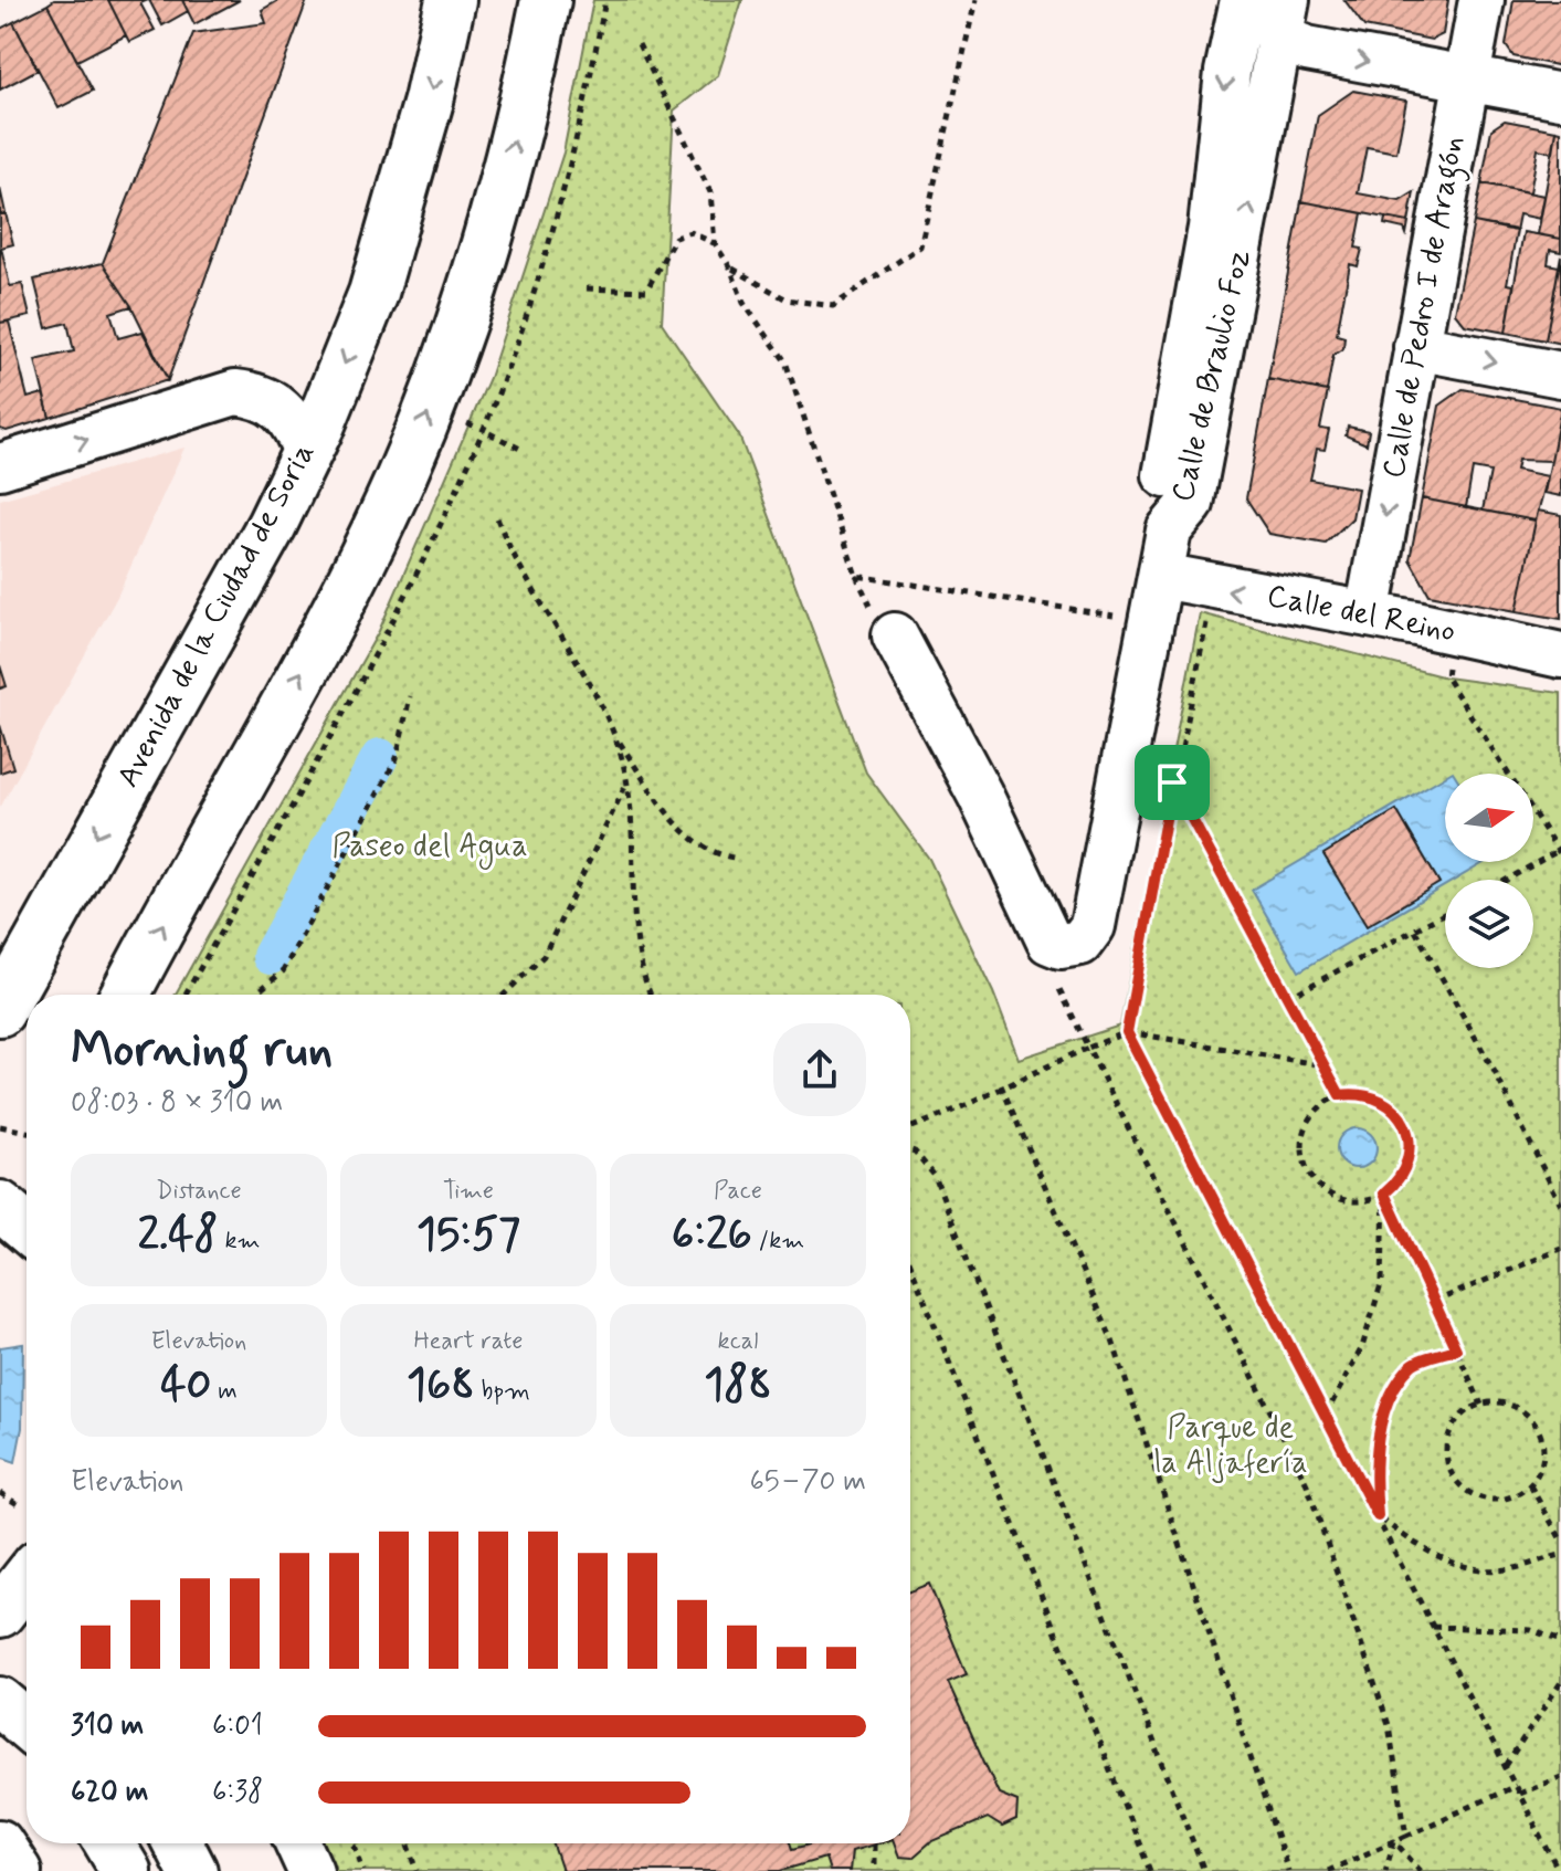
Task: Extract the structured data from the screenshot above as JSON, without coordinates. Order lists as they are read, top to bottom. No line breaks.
{"streets":{"main road":["Avenida de la Ciudad de Soria"],"street":["Calle de Pedro I de Aragón","Calle de Braulio Foz","Calle del Reino"]},"crossings":[["Calle de Pedro I de Aragón","Calle del Reino"]],"one_way":["Calle de Pedro I de Aragón","Calle del Reino"],"parks":["Paseo del Agua","Parque de la Aljafería"],"north":"right","page":{"heading":["Morning run","08:03 · 8 × 310 m"],"stats":[["Distance","2.48 km"],["Time","15:57"],["Pace","6:26 /km"],["Elevation","40 m"],["Heart rate","168 bpm"],["kcal","188"]],"chart":["Elevation","65–70 m"],"list":[{"name":"310 m","note":"6:01"},{"name":"620 m","note":"6:38"}]}}
